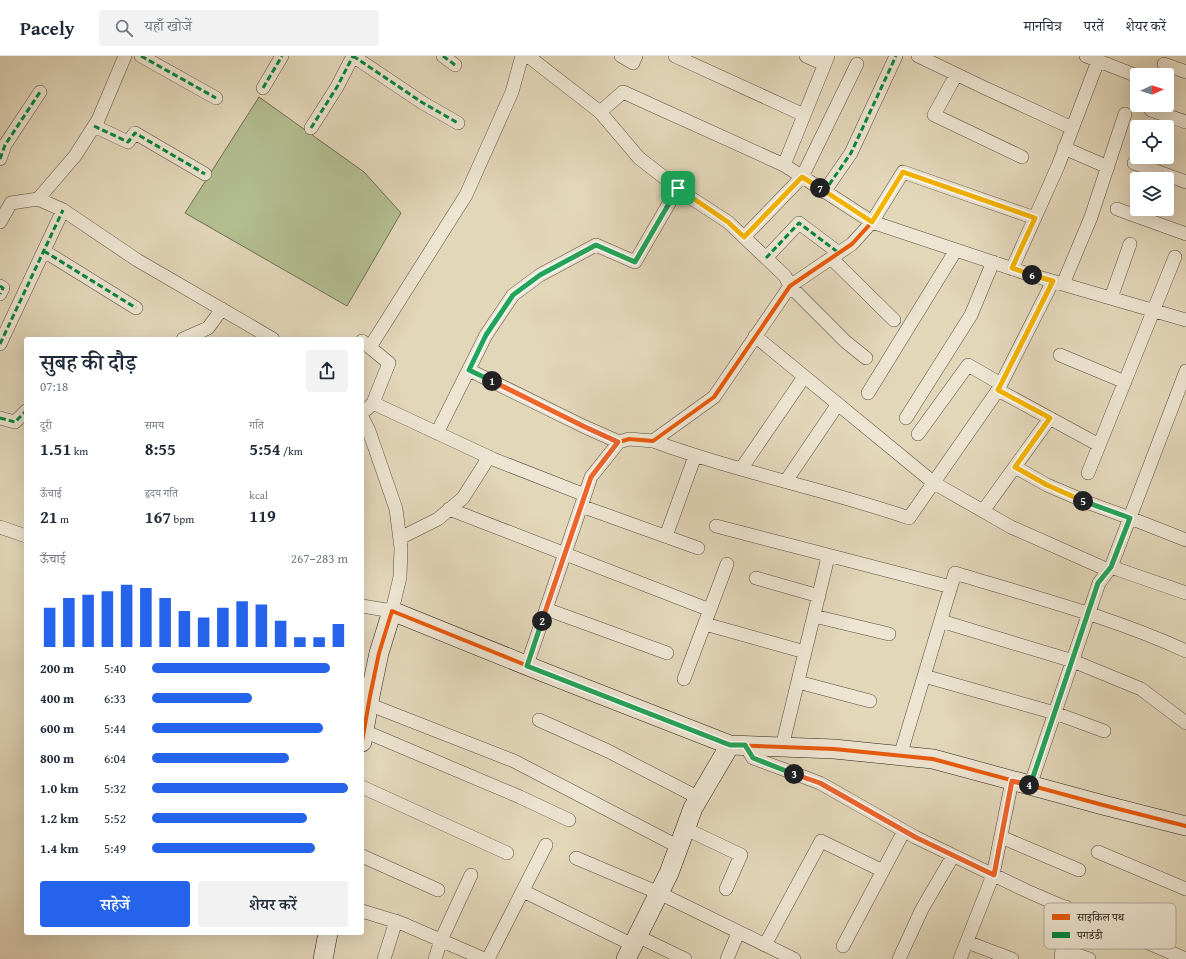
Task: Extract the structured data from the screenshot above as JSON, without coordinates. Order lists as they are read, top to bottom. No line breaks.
{"legend":["साइकिल पथ","पगडंडी"],"north":"right","page":{"header":"Pacely","search":"यहाँ खोजें","nav":["मानचित्र","परतें","शेयर करें"],"pins":["7","6","1","5","2","3","4"],"heading":["सुबह की दौड़","07:18"],"stats":[["दूरी","1.51 km"],["समय","8:55"],["गति","5:54 /km"],["ऊँचाई","21 m"],["हृदय गति","167 bpm"],["kcal","119"]],"chart":["ऊँचाई","267–283 m"],"list":[{"name":"200 m","note":"5:40"},{"name":"400 m","note":"6:33"},{"name":"600 m","note":"5:44"},{"name":"800 m","note":"6:04"},{"name":"1.0 km","note":"5:32"},{"name":"1.2 km","note":"5:52"},{"name":"1.4 km","note":"5:49"}],"buttons":["सहेजें","शेयर करें"]}}
